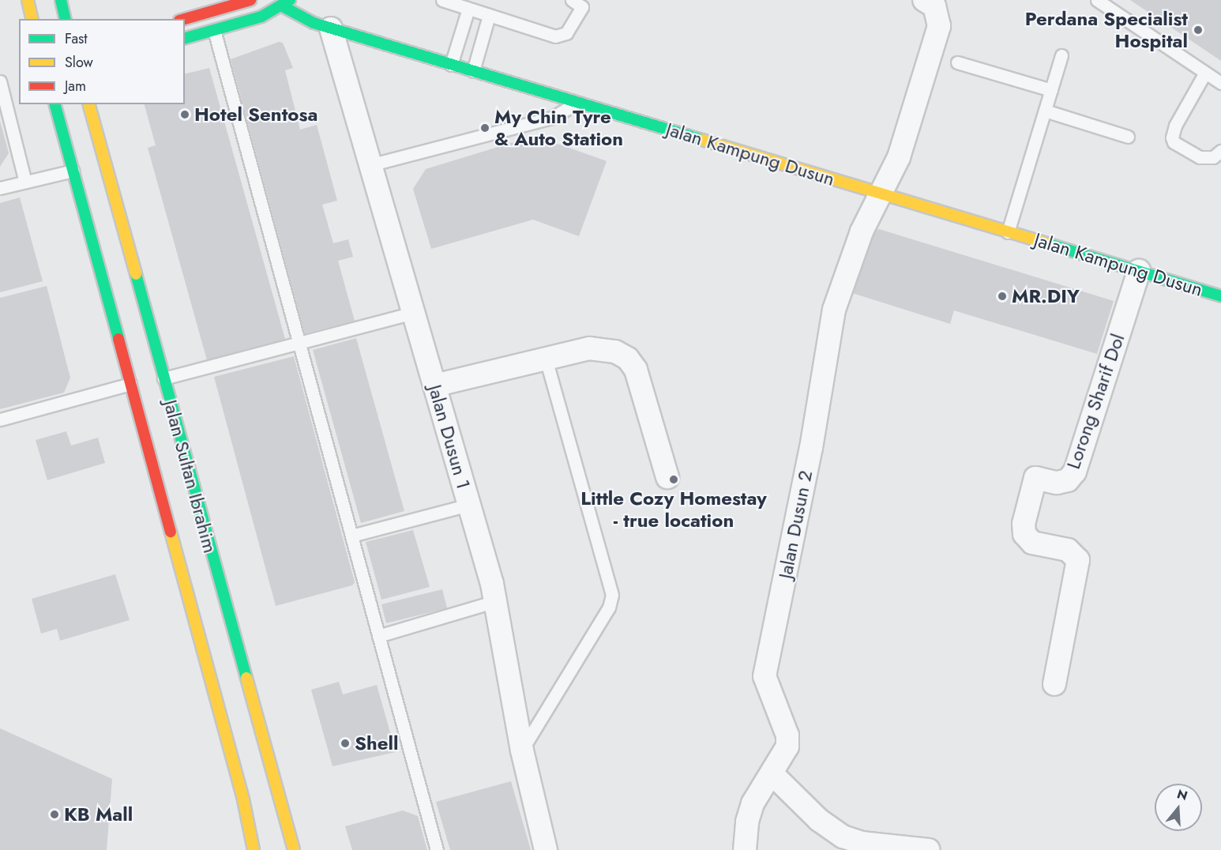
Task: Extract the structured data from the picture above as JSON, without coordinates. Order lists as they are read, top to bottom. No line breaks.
{"streets":{"main road":["Jalan Kampung Dusun","Jalan Sultan Ibrahim"],"street":["Lorong Sharif Dol","Jalan Dusun 1","Jalan Dusun 2"]},"crossings":[["Jalan Kampung Dusun","Lorong Sharif Dol"],["Jalan Kampung Dusun","Jalan Dusun 1"],["Jalan Kampung Dusun","Jalan Dusun 2"]],"places":["Perdana Specialist Hospital","Hotel Sentosa","My Chin Tyre & Auto Station","MR.DIY","Little Cozy Homestay - true location","Shell","KB Mall"],"legend":["Fast","Slow","Jam"],"north":"top"}
